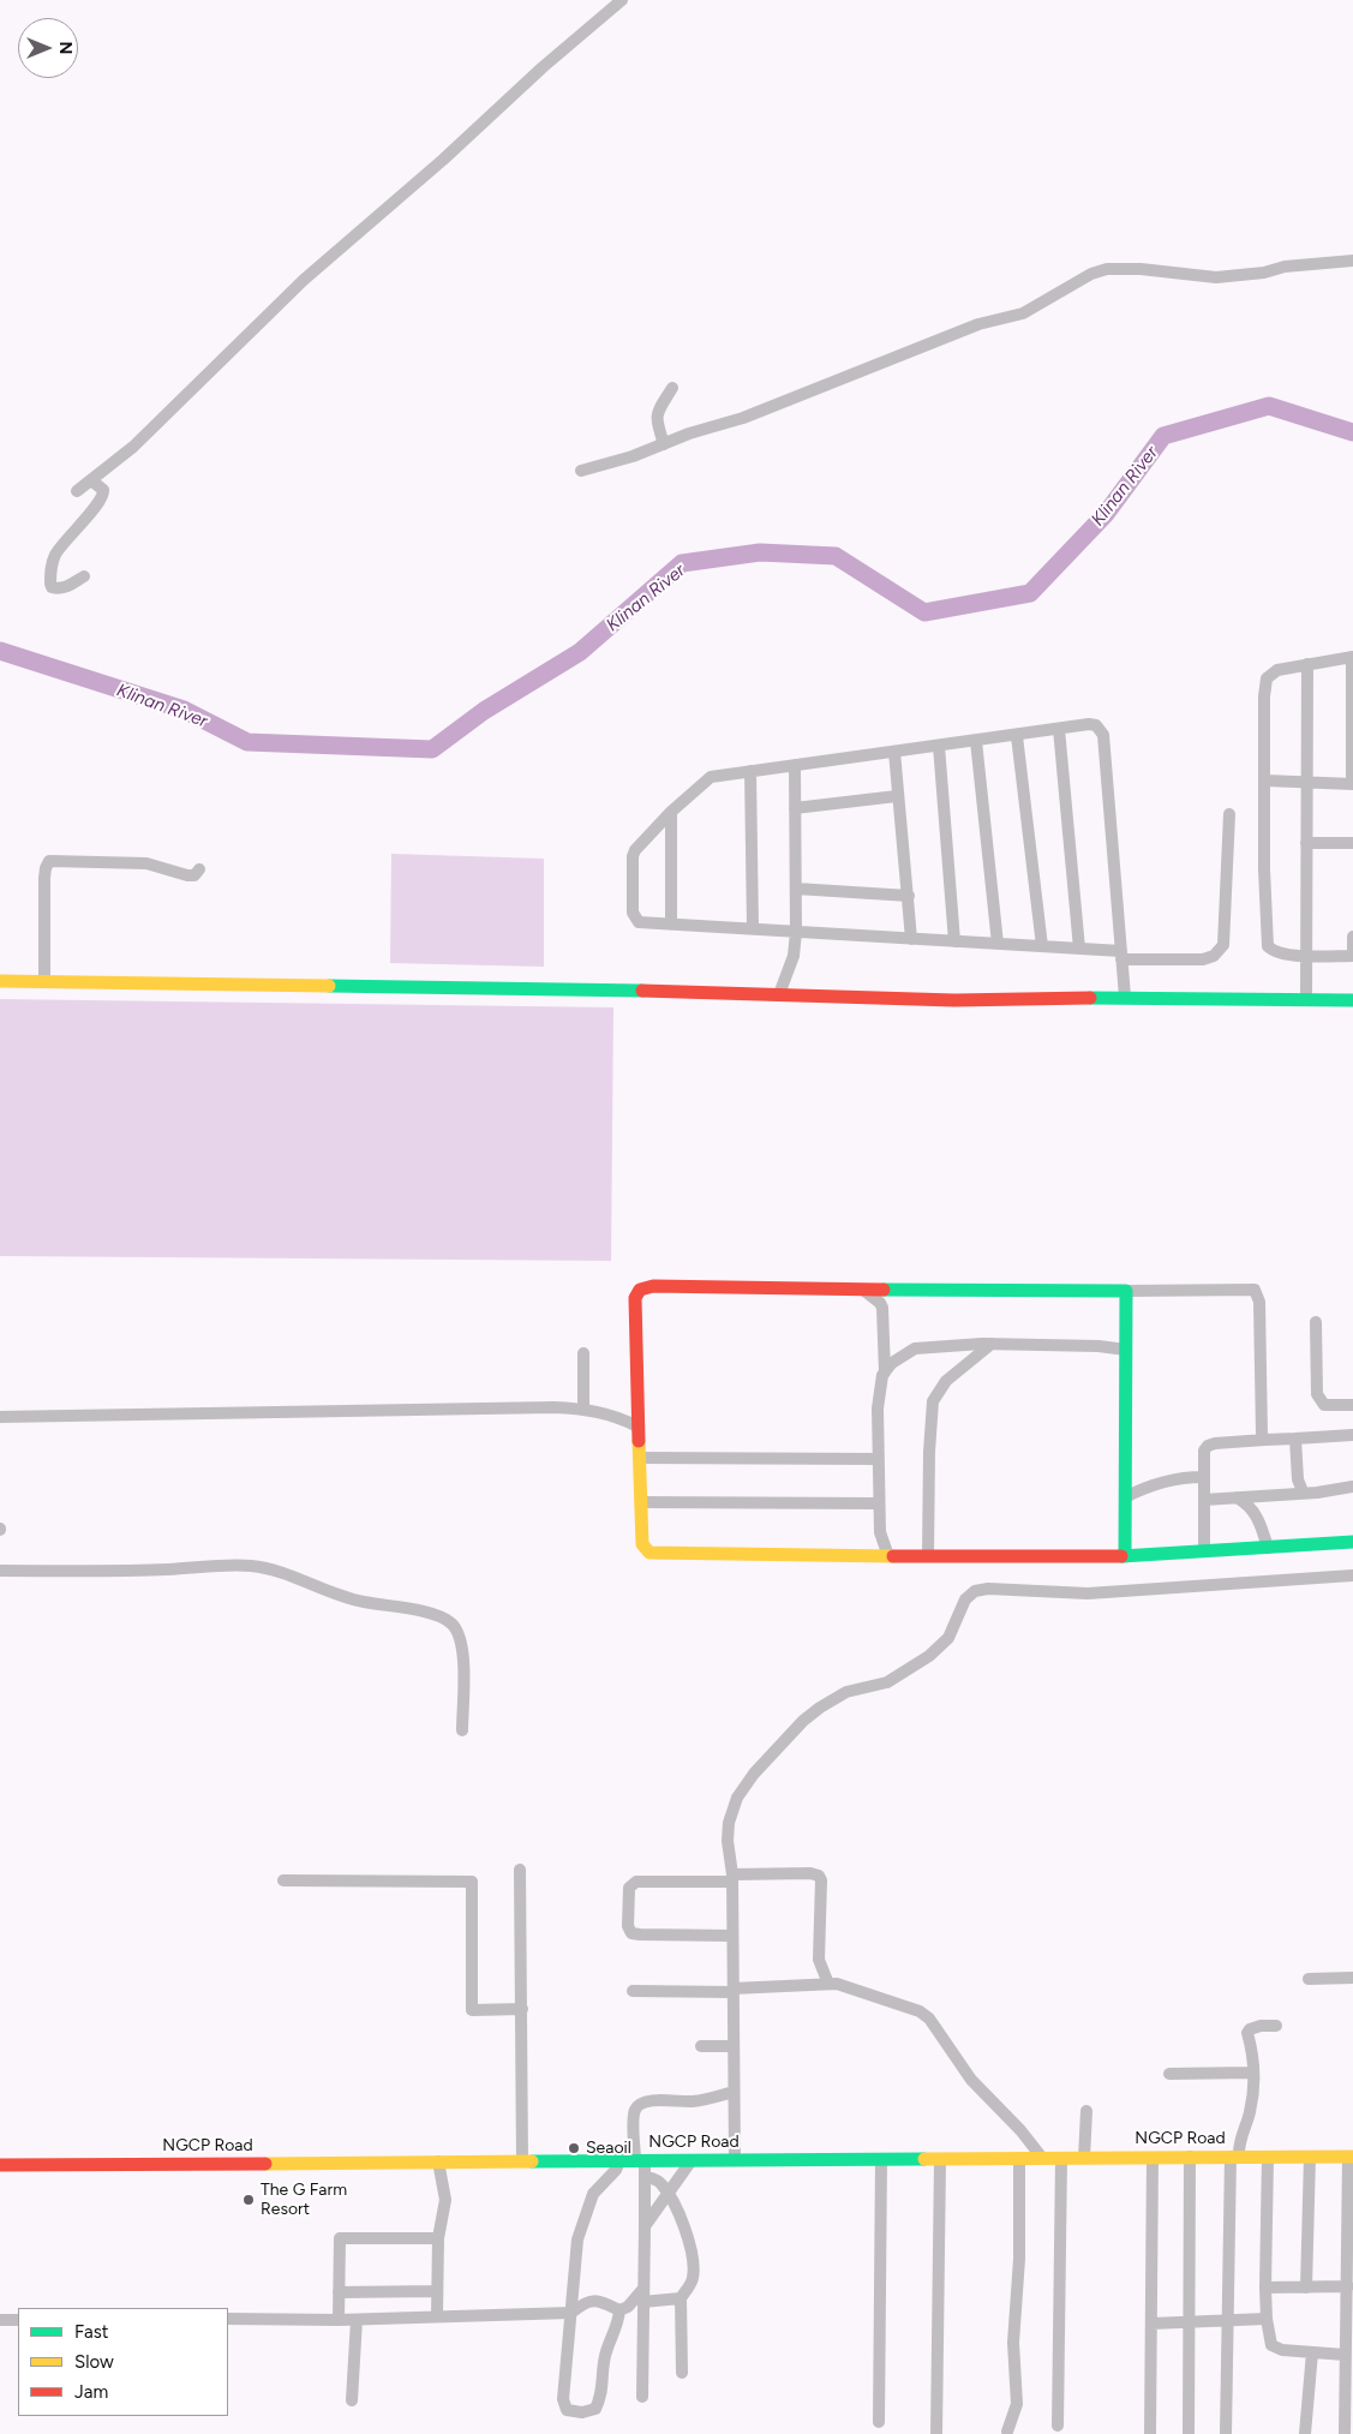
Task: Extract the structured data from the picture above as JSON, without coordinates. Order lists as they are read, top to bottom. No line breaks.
{"streets":{"street":["NGCP Road"]},"water":["Klinan River"],"places":["Seaoil","The G Farm Resort"],"legend":["Fast","Slow","Jam"],"north":"right"}
